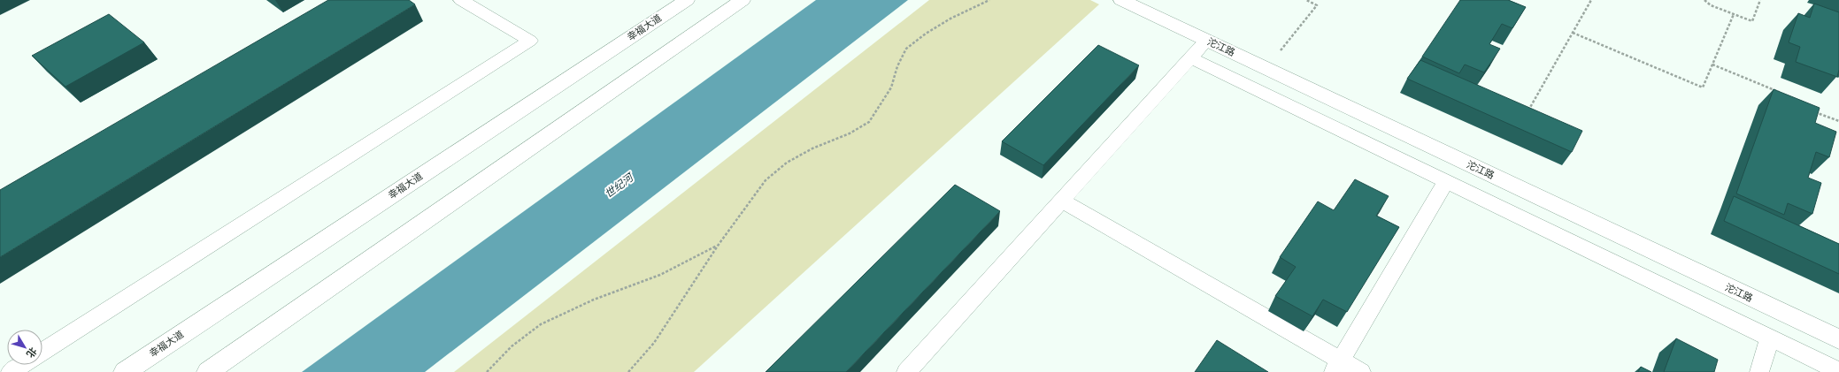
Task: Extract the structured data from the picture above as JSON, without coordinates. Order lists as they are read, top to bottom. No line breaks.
{"streets":{"main road":["幸福大道","沱江路"]},"water":["世纪河"],"north":"bottom right"}
